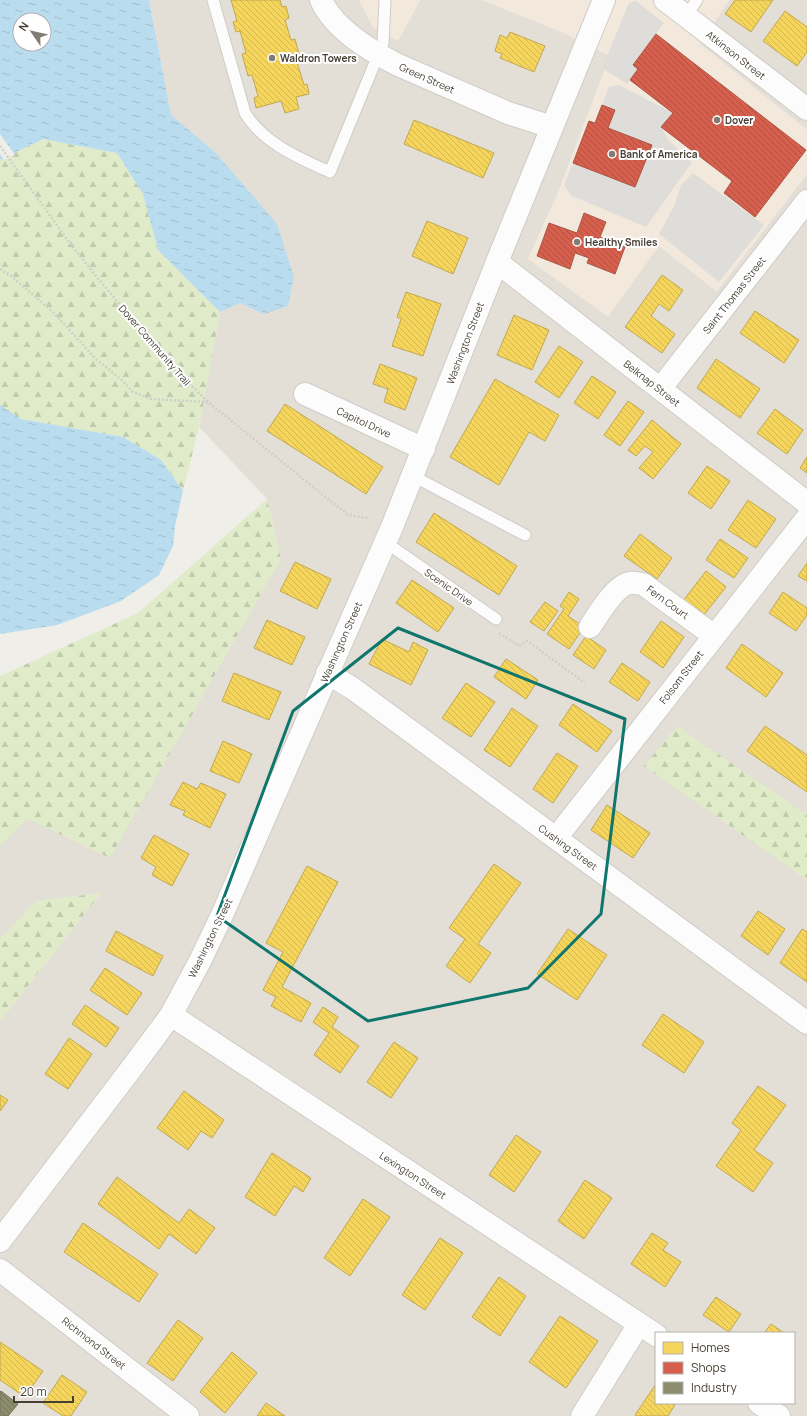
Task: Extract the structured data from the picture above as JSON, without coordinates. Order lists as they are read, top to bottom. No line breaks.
{"streets":{"street":["Atkinson Street","Green Street","Saint Thomas Street","Washington Street","Belknap Street","Capitol Drive","Fern Court","Folsom Street","Cushing Street","Lexington Street","Richmond Street"],"lane":["Scenic Drive"],"path":["Dover Community Trail"]},"crossings":[["Green Street","Washington Street"],["Saint Thomas Street","Belknap Street"],["Washington Street","Belknap Street"],["Washington Street","Capitol Drive"],["Washington Street","Scenic Drive"],["Washington Street","Cushing Street"],["Washington Street","Lexington Street"],["Fern Court","Folsom Street"],["Folsom Street","Cushing Street"]],"places":["Waldron Towers","Dover","Bank of America","Healthy Smiles"],"legend":["Homes","Shops","Industry"],"scale_bar":"20 m","north":"top left"}
